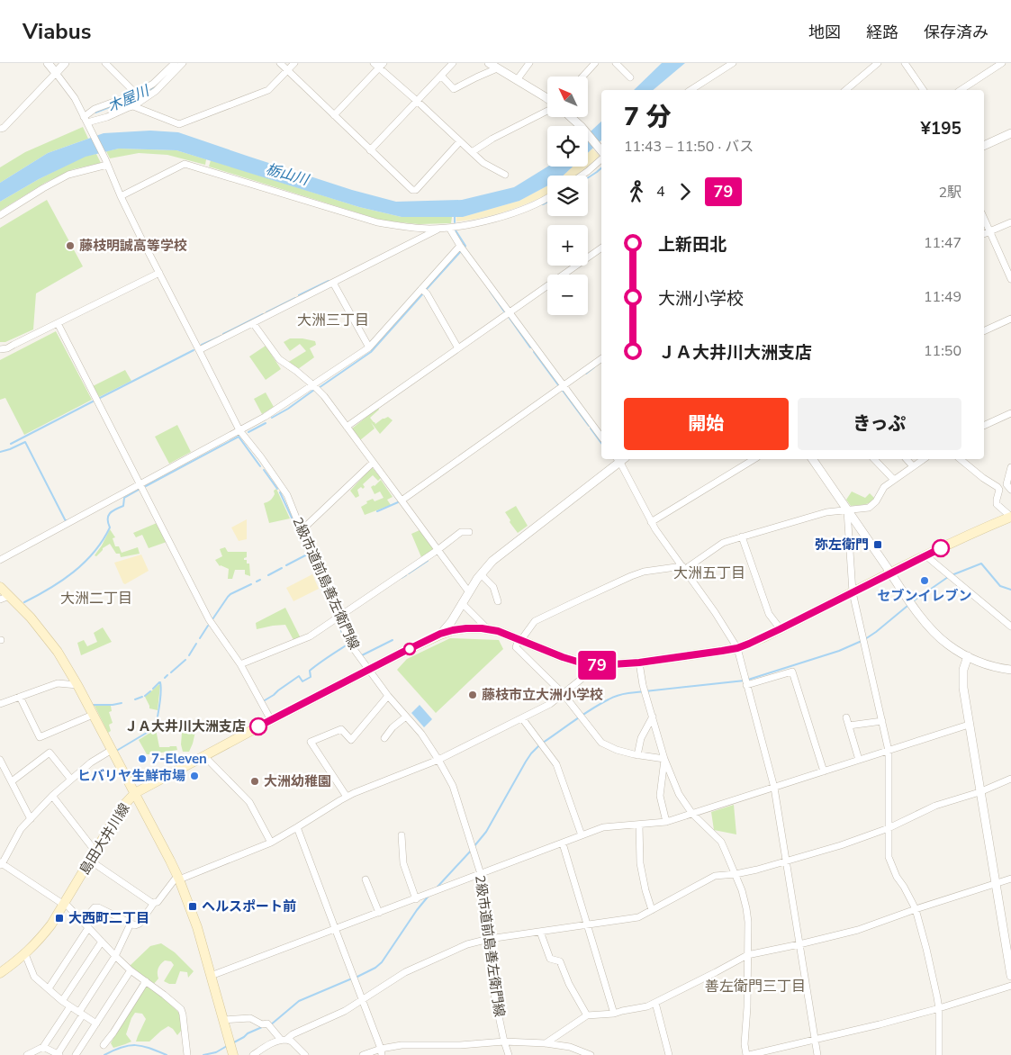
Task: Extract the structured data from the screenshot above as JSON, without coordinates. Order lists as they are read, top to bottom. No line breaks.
{"streets":{"main road":["島田大井川線"],"street":["2級市道前島善左衛門線"]},"crossings":[["2級市道前島善左衛門線","島田大井川線"]],"districts":["大洲三丁目","大洲五丁目","大洲二丁目","善左衛門三丁目"],"water":["木屋川","栃山川"],"places":{"other":["藤枝明誠高等学校","セブンイレブン","藤枝市立大洲小学校","ＪＡ大井川大洲支店","7-Eleven","ヒバリヤ生鮮市場","大洲幼稚園"],"transit":["弥左衛門","ヘルスポート前","大西町二丁目"]},"lines":["bus line 79"],"north":"top left","page":{"header":"Viabus","nav":["地図","経路","保存済み"],"on_map":"79","map_buttons":["+","−"],"heading":["7 分","11:43 – 11:50 · バス","¥195"],"legs":["4","79","2駅"],"list":[{"name":"上新田北","value":"11:47"},{"name":"大洲小学校","value":"11:49"},{"name":"ＪＡ大井川大洲支店","value":"11:50"}],"buttons":["開始","きっぷ"]}}
